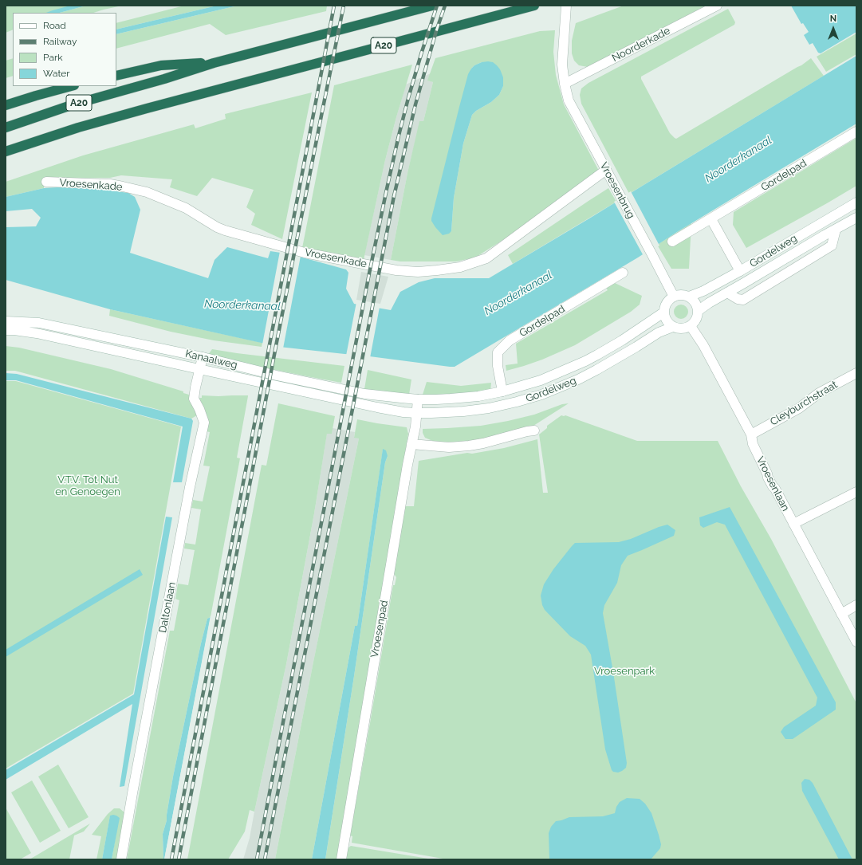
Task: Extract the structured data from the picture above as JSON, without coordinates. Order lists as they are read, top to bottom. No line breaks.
{"streets":{"highway":["A20"],"street":["Noorderkade","Gordelpad","Vroesenkade","Vroesenbrug","Gordelweg","Kanaalweg","Cleyburchstraat","Vroesenlaan","Daltonlaan","Vroesenpad"]},"crossings":[["Noorderkade","Vroesenbrug"],["Gordelpad","Gordelweg"],["Vroesenkade","Vroesenbrug"],["Vroesenbrug","Gordelweg"],["Vroesenbrug","Vroesenlaan"],["Gordelweg","Kanaalweg"],["Gordelweg","Vroesenlaan"],["Gordelweg","Vroesenpad"],["Kanaalweg","Daltonlaan"],["Kanaalweg","Vroesenpad"],["Cleyburchstraat","Vroesenlaan"]],"water":["Noorderkanaal"],"parks":["V.T.V. Tot Nut en Genoegen","Vroesenpark"],"legend":["Road","Railway","Park","Water"],"north":"top"}
